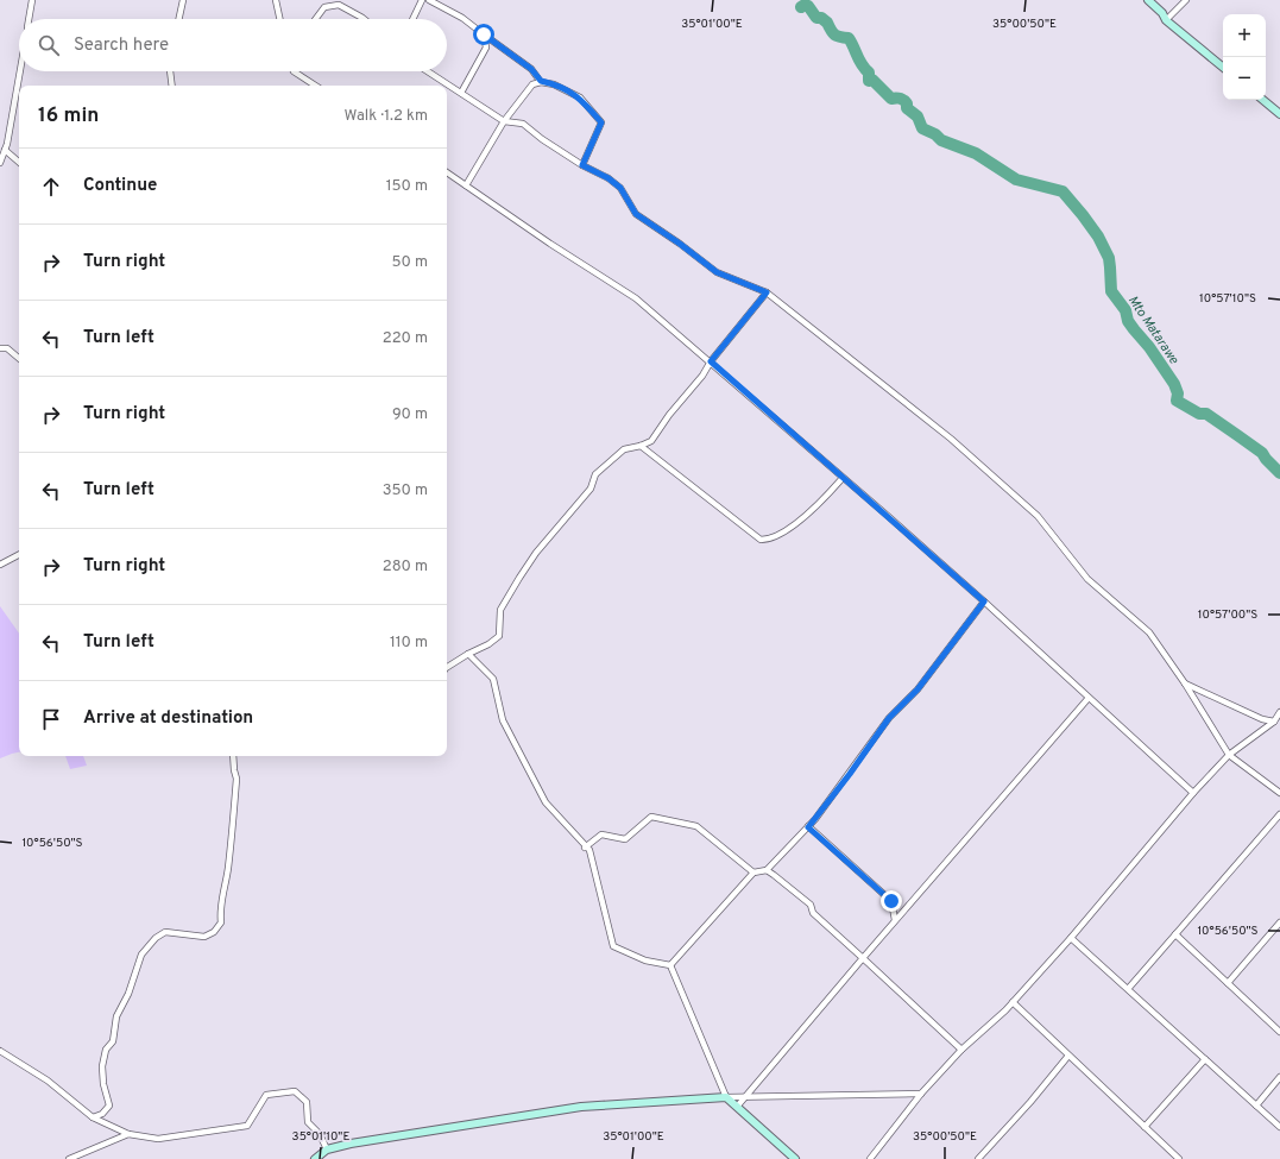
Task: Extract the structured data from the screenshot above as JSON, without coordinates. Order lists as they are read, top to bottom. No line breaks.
{"water":["Mto Matarawe"],"page":{"map_buttons":["+","−"],"search":"Search here","heading":["16 min","Walk · 1.2 km"],"list":[["Continue","150 m"],["Turn right","50 m"],["Turn left","220 m"],["Turn right","90 m"],["Turn left","350 m"],["Turn right","280 m"],["Turn left","110 m"],"Arrive at destination"]},"coordinates":["35°01'00\"E","35°00'50\"E","10°57'10\"S","10°57'00\"S","10°56'50\"S","35°01'10\"E"]}
